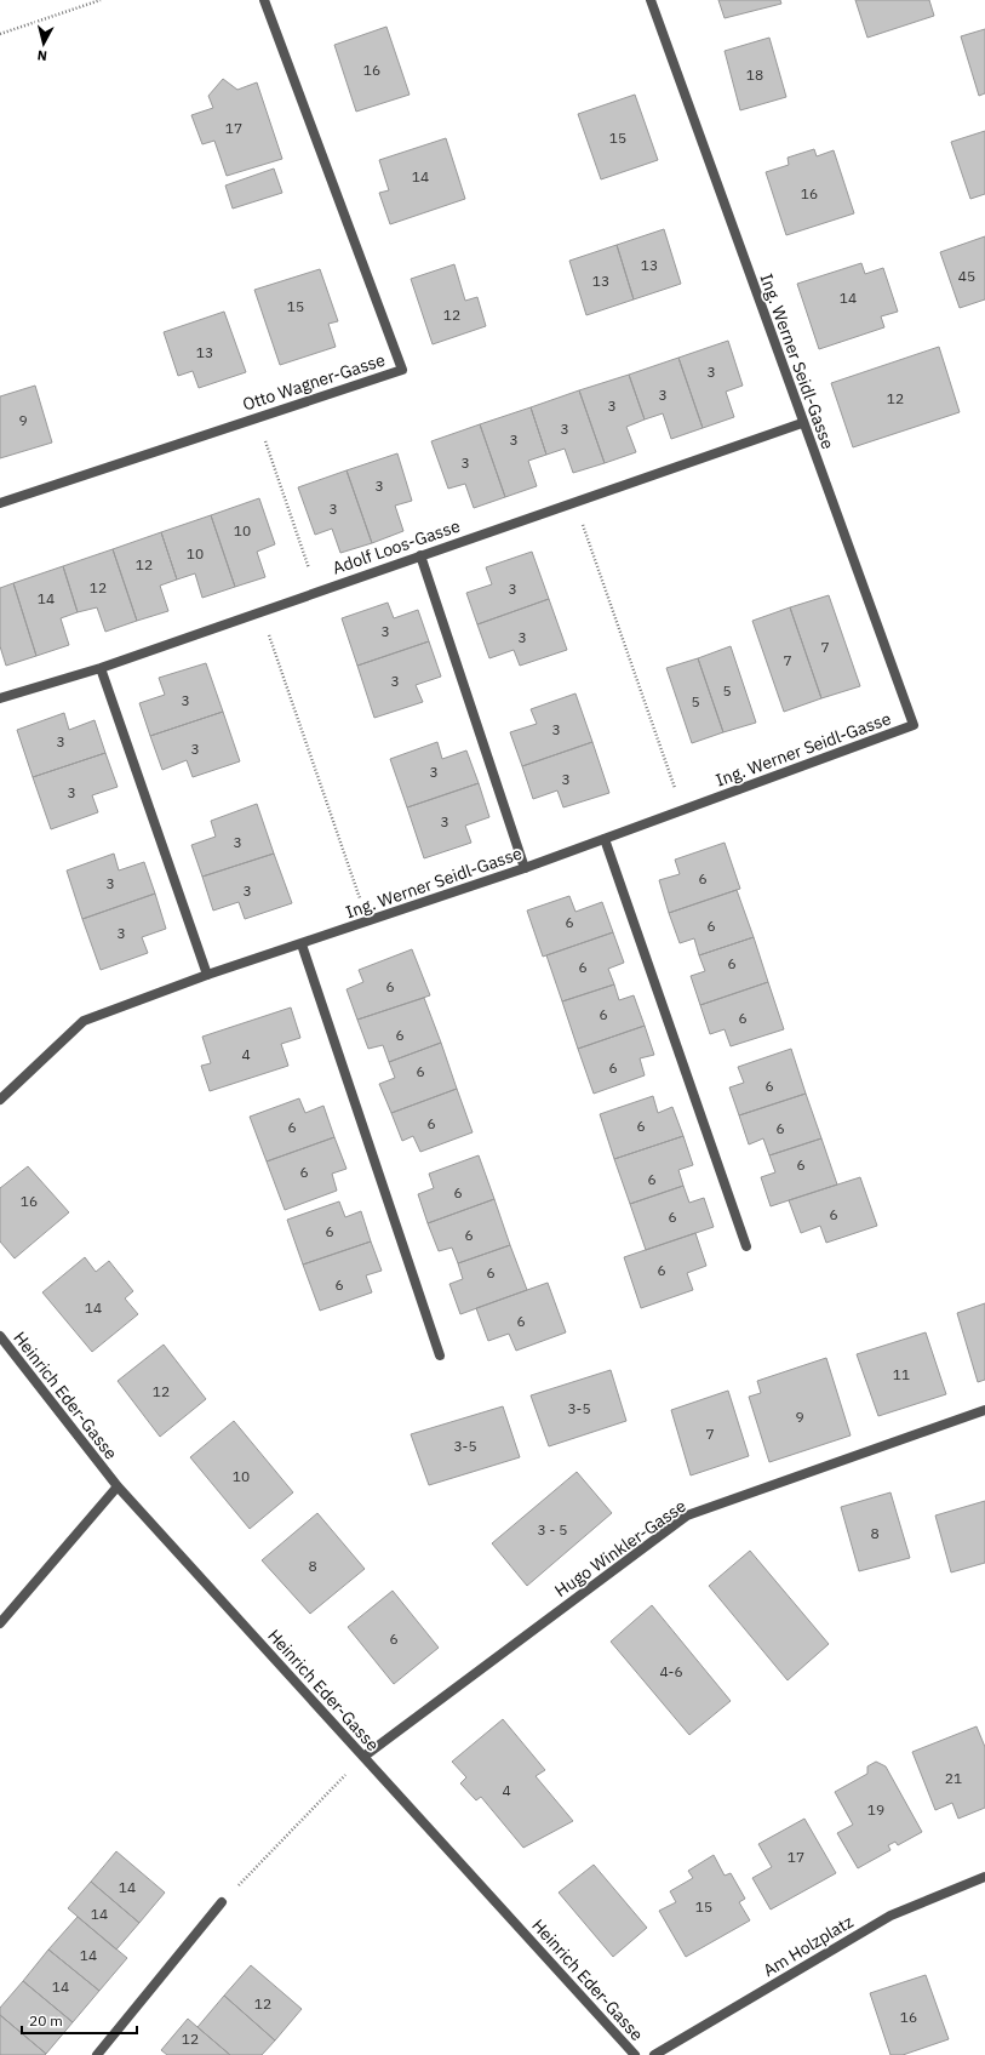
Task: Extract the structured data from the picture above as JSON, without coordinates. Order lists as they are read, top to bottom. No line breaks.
{"streets":{"street":["Ing. Werner Seidl-Gasse","Otto Wagner-Gasse","Adolf Loos-Gasse","Heinrich Eder-Gasse","Hugo Winkler-Gasse","Am Holzplatz"]},"crossings":[["Ing. Werner Seidl-Gasse","Adolf Loos-Gasse"],["Heinrich Eder-Gasse","Hugo Winkler-Gasse"]],"house_numbers":["16","18","17","15","14","16","13","45","13","14","15","12","13","3","3","12","3","9","3","3","3","3","3","10","10","12","12","3","14","3","3","7","7","3","5","3","5","3","3","3","3","3","3","3","3","6","3","3","6","6","3","6","6","6","6","6","6","4","6","6","6","6","6","6","6","6","6","6","6","16","6","6","6","6","6","6","6","14","6","11","12","3-5","9","7","3-5","10","3 - 5","8","8","6","4-6","21","4","19","17","14","15","14","14","14","12","16","12"],"scale_bar":"20 m","north":"bottom"}
